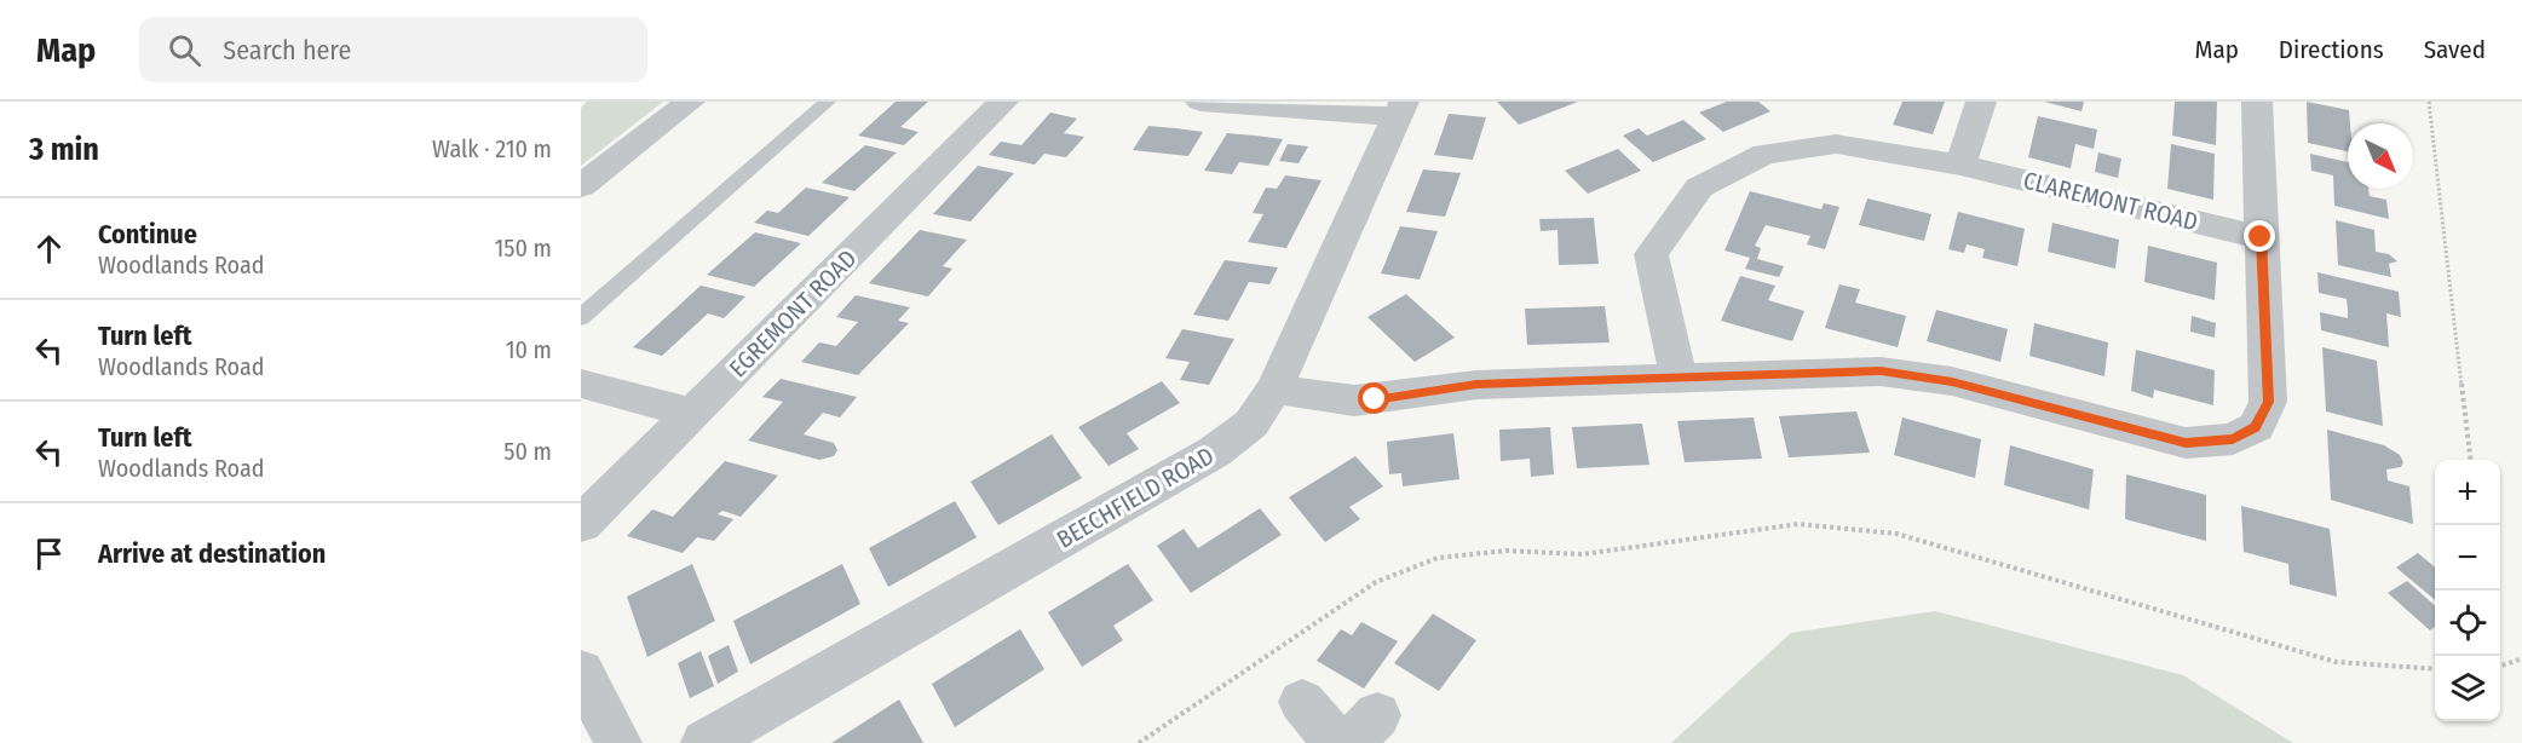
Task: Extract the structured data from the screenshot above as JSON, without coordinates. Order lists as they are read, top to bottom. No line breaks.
{"streets":{"street":["CLAREMONT ROAD","EGREMONT ROAD","BEECHFIELD ROAD"]},"north":"bottom right","page":{"header":"Map","search":"Search here","nav":["Map","Directions","Saved"],"heading":["3 min","Walk · 210 m"],"list":[["Continue","Woodlands Road","150 m"],["Turn left","Woodlands Road","10 m"],["Turn left","Woodlands Road","50 m"],"Arrive at destination"],"map_buttons":["+","−"]}}
